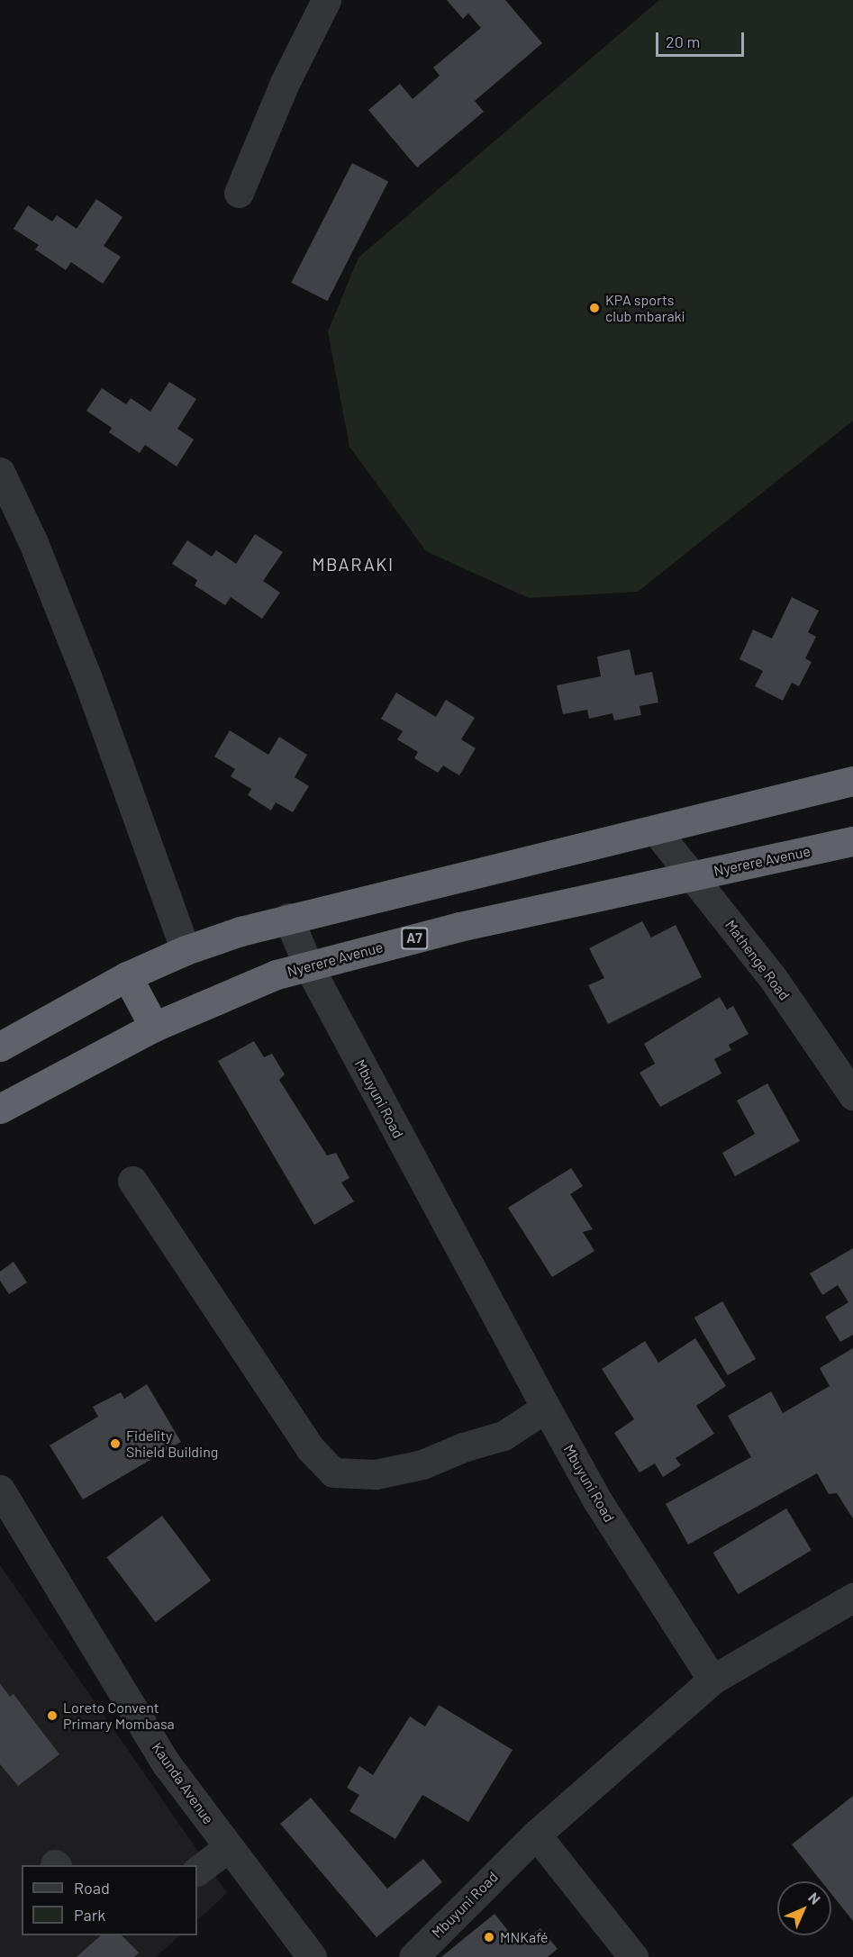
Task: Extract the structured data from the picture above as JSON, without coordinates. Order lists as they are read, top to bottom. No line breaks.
{"streets":{"highway":["Nyerere Avenue","A7"],"street":["Mathenge Road","Mbuyuni Road","Kaunda Avenue"]},"crossings":[["Nyerere Avenue","Mathenge Road"],["Nyerere Avenue","Mbuyuni Road"]],"districts":["MBARAKI"],"places":["KPA sports club mbaraki","Fidelity Shield Building","Loreto Convent Primary Mombasa","MNKafé"],"legend":["Road","Park"],"scale_bar":"20 m","north":"top right"}
